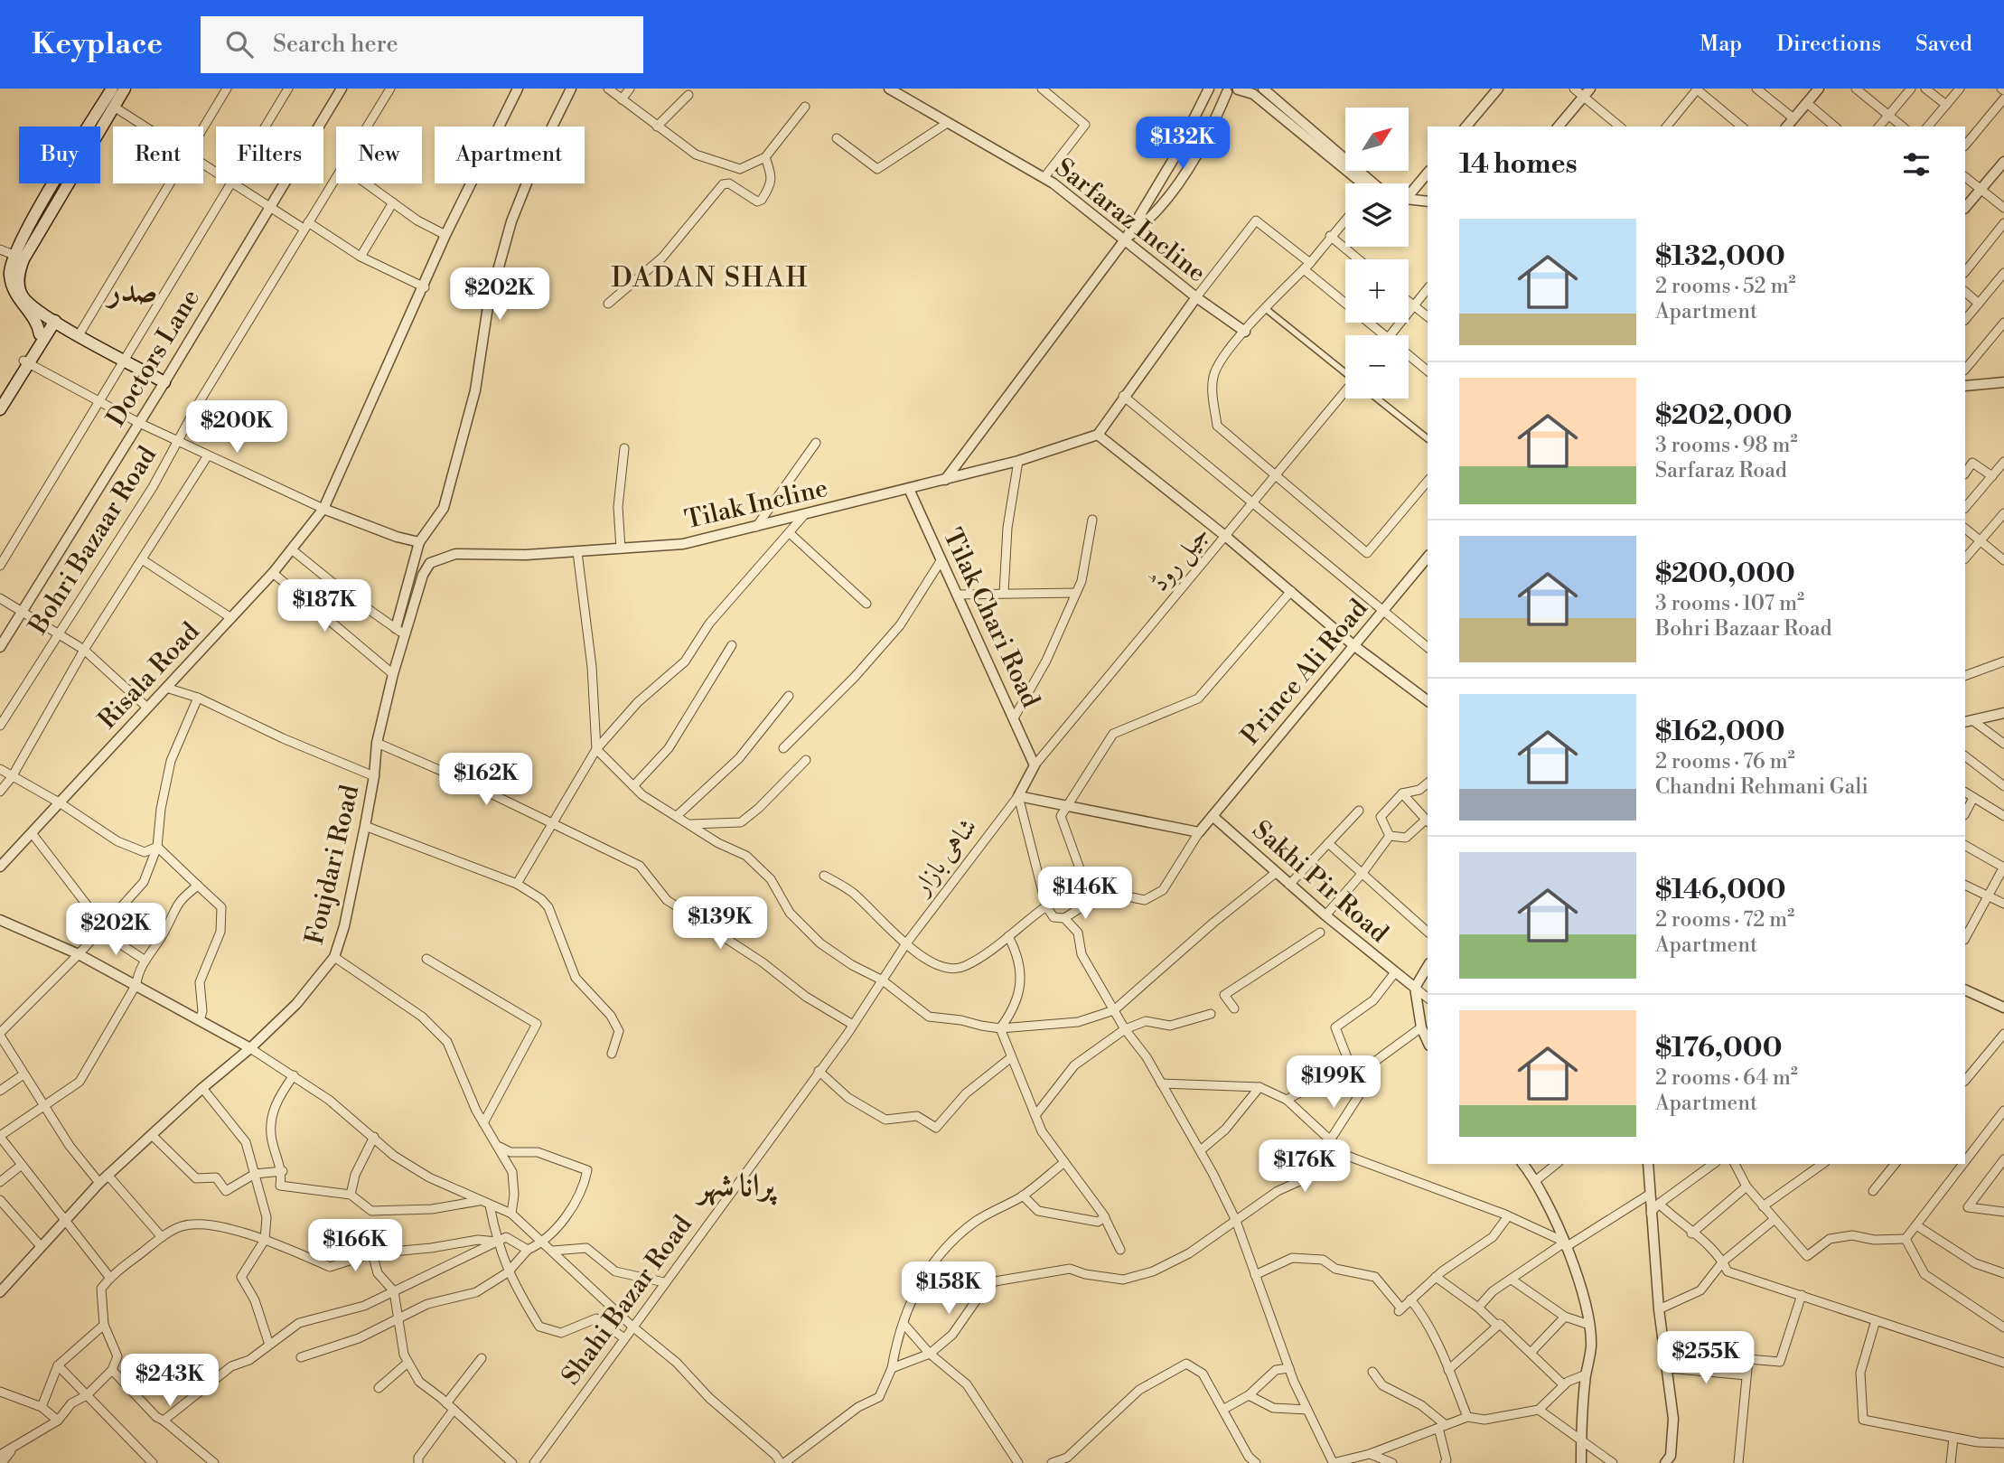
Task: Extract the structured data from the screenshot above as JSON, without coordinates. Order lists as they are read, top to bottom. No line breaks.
{"streets":{"street":["Sarfaraz Incline","Doctors Lane","Tilak Incline","Bohri Bazaar Road","جیل روڈ","Tilak Chari Road","Prince Ali Road","Risala Road","شاہی بازار","Foujdari Road","Sakhi Pir Road","Shahi Bazar Road"]},"crossings":[["Tilak Incline","Tilak Chari Road"],["Tilak Incline","Foujdari Road"],["جیل روڈ","Tilak Chari Road"],["Prince Ali Road","Sakhi Pir Road"],["شاہی بازار","Shahi Bazar Road"]],"districts":["DADAN SHAH","صدر","پرانا شہر"],"north":"top right","page":{"header":"Keyplace","search":"Search here","nav":["Map","Directions","Saved"],"map_buttons":["+","−"],"price":["$132K","$202K","$200K","$187K","$162K","$146K","$139K","$202K","$199K","$176K","$166K","$158K","$255K","$243K"],"chip":["Buy","Rent","Filters","New","Apartment"],"heading":"14 homes","list":[{"name":"$132,000","note":"2 rooms · 52 m² · Apartment"},{"name":"$202,000","note":"3 rooms · 98 m² · Sarfaraz Road"},{"name":"$200,000","note":"3 rooms · 107 m² · Bohri Bazaar Road"},{"name":"$162,000","note":"2 rooms · 76 m² · Chandni Rehmani Gali"},{"name":"$146,000","note":"2 rooms · 72 m² · Apartment"},{"name":"$176,000","note":"2 rooms · 64 m² · Apartment"}]}}
